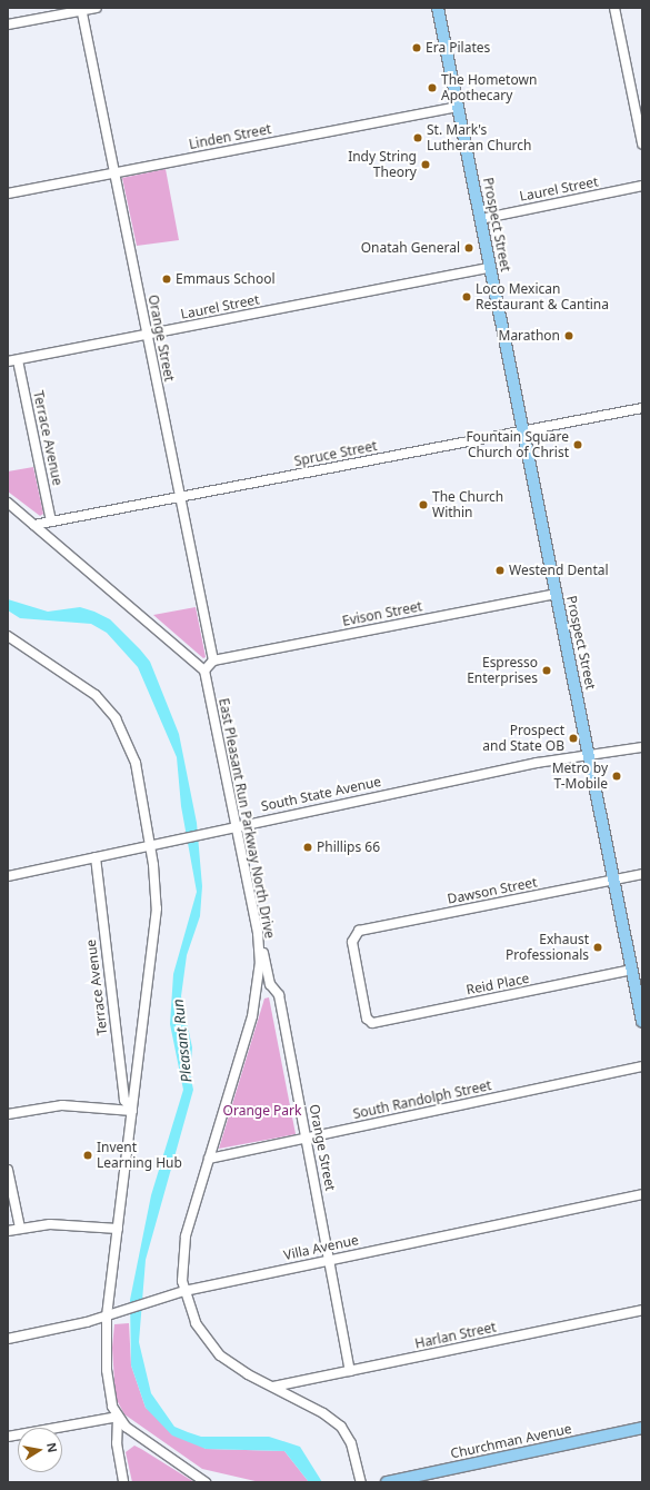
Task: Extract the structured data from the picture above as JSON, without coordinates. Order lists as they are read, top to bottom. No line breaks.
{"streets":{"main road":["Prospect Street","Churchman Avenue"],"street":["Linden Street","Laurel Street","Orange Street","Terrace Avenue","Spruce Street","Evison Street","South State Avenue","East Pleasant Run Parkway North Drive","Dawson Street","Reid Place","South Randolph Street","Villa Avenue","Harlan Street"]},"crossings":[["Linden Street","Prospect Street"],["Linden Street","Orange Street"],["Laurel Street","Prospect Street"],["Laurel Street","Orange Street"],["Laurel Street","Terrace Avenue"],["Prospect Street","Spruce Street"],["Prospect Street","Evison Street"],["Prospect Street","South State Avenue"],["Prospect Street","Dawson Street"],["Prospect Street","Reid Place"],["Orange Street","Spruce Street"],["Orange Street","Evison Street"],["Orange Street","East Pleasant Run Parkway North Drive"],["Orange Street","South Randolph Street"],["Orange Street","Villa Avenue"],["Orange Street","Harlan Street"],["Terrace Avenue","Spruce Street"],["Terrace Avenue","South State Avenue"],["South State Avenue","East Pleasant Run Parkway North Drive"],["East Pleasant Run Parkway North Drive","South Randolph Street"],["East Pleasant Run Parkway North Drive","Villa Avenue"],["East Pleasant Run Parkway North Drive","Harlan Street"],["Dawson Street","Reid Place"]],"water":["Pleasant Run"],"parks":["Orange Park"],"places":["Era Pilates","The Hometown Apothecary","St. Mark's Lutheran Church","Indy String Theory","Onatah General","Emmaus School","Loco Mexican Restaurant & Cantina","Marathon","Fountain Square Church of Christ","The Church Within","Westend Dental","Espresso Enterprises","Prospect and State OB","Metro by T-Mobile","Phillips 66","Exhaust Professionals","Invent Learning Hub"],"north":"right"}
